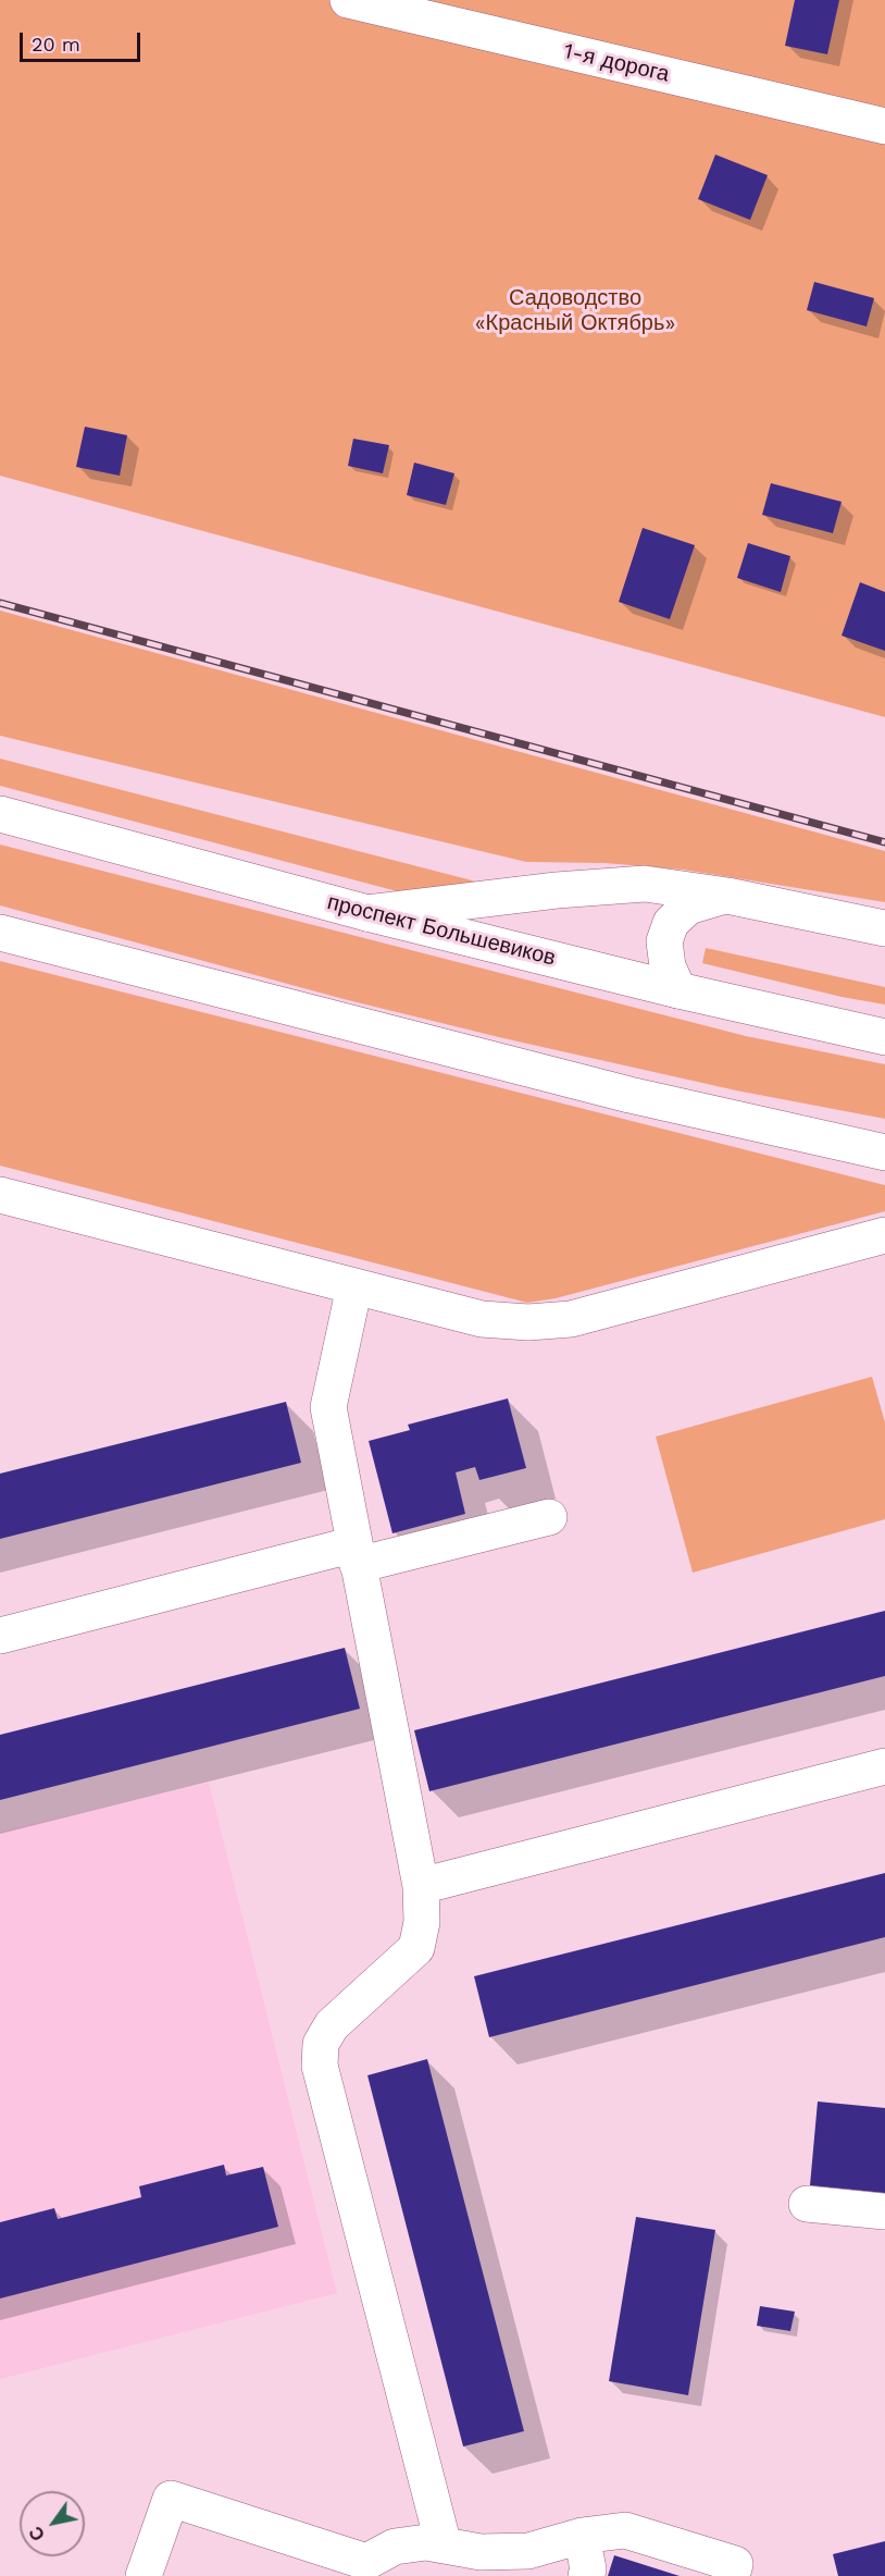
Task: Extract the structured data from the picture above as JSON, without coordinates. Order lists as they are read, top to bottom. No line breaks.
{"streets":{"main road":["1-я дорога","проспект Большевиков"]},"parks":["Садоводство «Красный Октябрь»"],"scale_bar":"20 m","north":"bottom left"}
